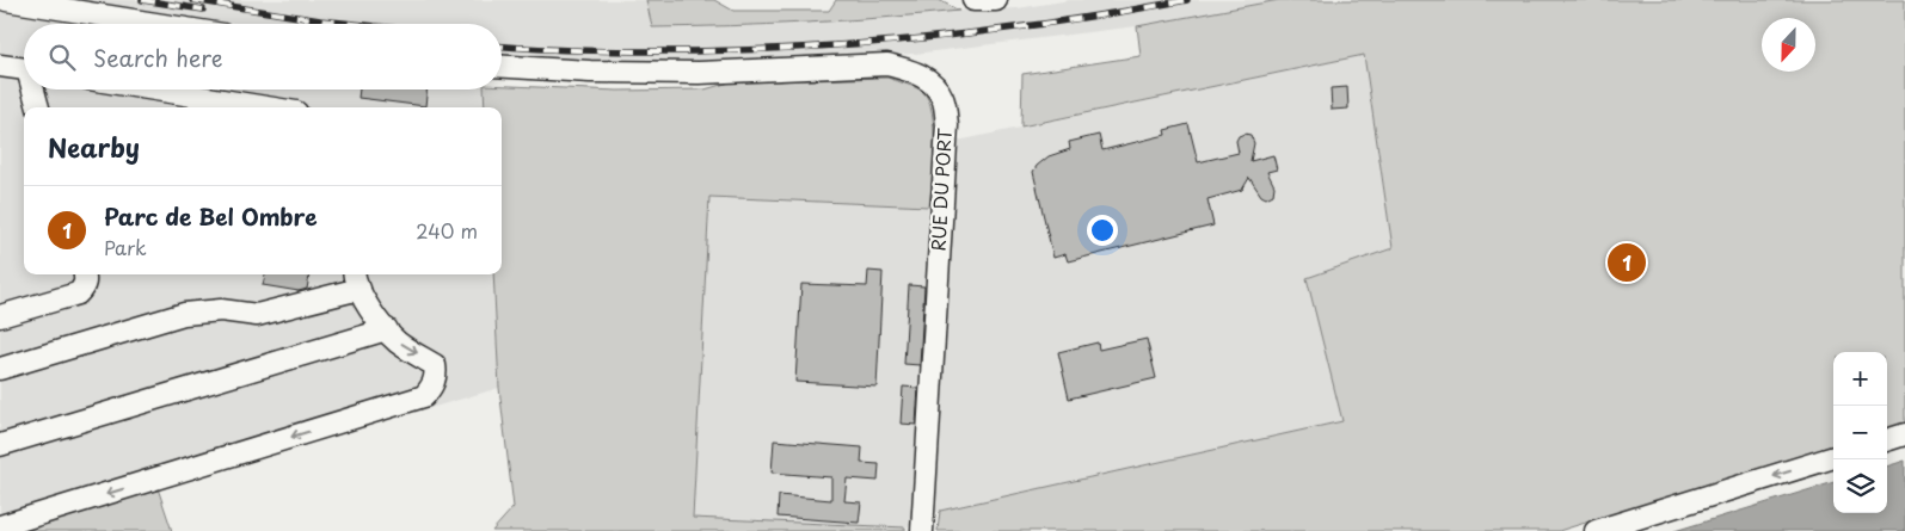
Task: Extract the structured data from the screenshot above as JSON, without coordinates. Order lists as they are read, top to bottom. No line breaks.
{"streets":{"street":["RUE DU PORT"]},"north":"bottom","page":{"search":"Search here","heading":"Nearby","list":[{"mark":"1","name":"Parc de Bel Ombre","note":"Park","value":"240 m"}],"pins":"1","map_buttons":["+","−"]}}
